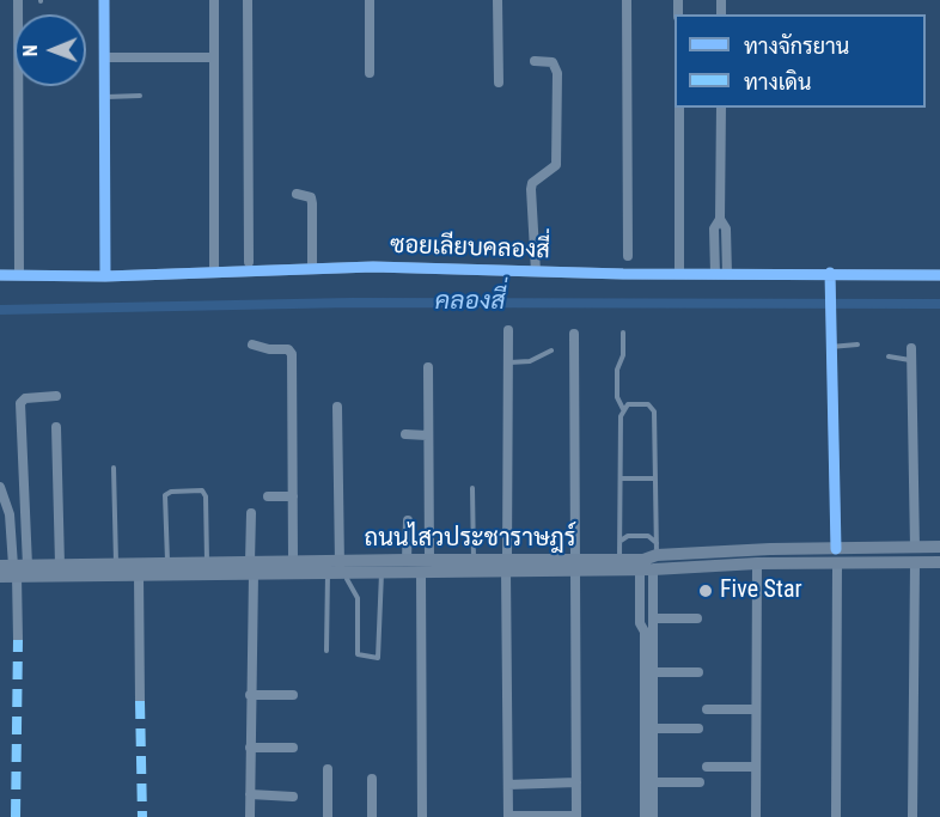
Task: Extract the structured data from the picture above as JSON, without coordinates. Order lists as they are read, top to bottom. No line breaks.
{"streets":{"main road":["ถนนไสวประชาราษฎร์"],"street":["ซอยเลียบคลองสี่"]},"water":["คลองสี่"],"places":["Five Star"],"legend":["ทางจักรยาน","ทางเดิน"],"north":"left"}
